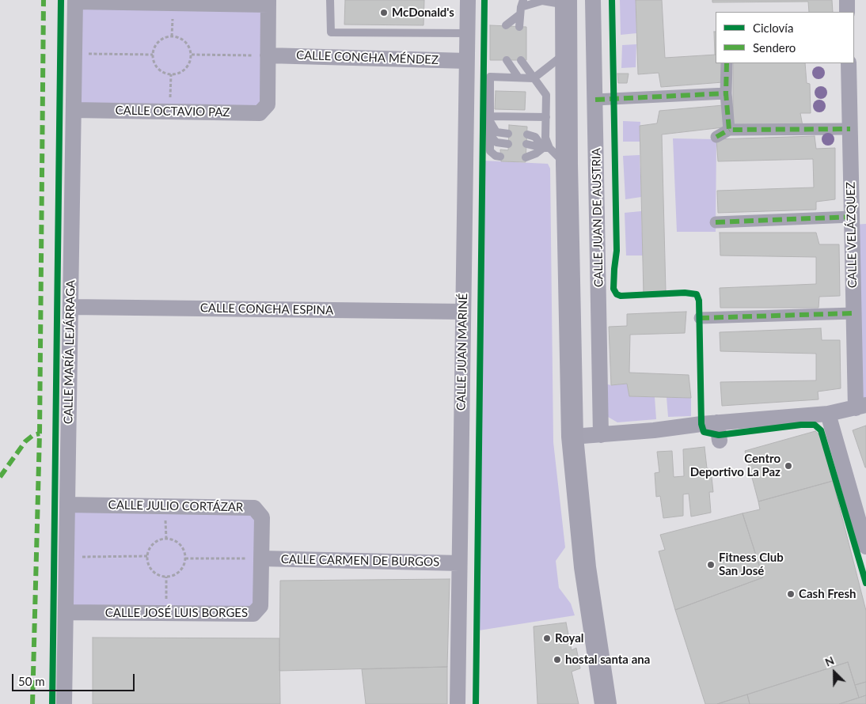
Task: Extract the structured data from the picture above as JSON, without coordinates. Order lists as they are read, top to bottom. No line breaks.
{"streets":{"street":["CALLE CONCHA MÉNDEZ","CALLE OCTAVIO PAZ","CALLE JUAN DE AUSTRIA","CALLE VELÁZQUEZ","CALLE CONCHA ESPINA","CALLE MARÍA LEJÁRRAGA","CALLE JUAN MARINÉ","CALLE JULIO CORTÁZAR","CALLE CARMEN DE BURGOS","CALLE JOSÉ LUIS BORGES"]},"crossings":[["CALLE CONCHA MÉNDEZ","CALLE OCTAVIO PAZ"],["CALLE CONCHA MÉNDEZ","CALLE JUAN MARINÉ"],["CALLE OCTAVIO PAZ","CALLE MARÍA LEJÁRRAGA"],["CALLE CONCHA ESPINA","CALLE MARÍA LEJÁRRAGA"],["CALLE CONCHA ESPINA","CALLE JUAN MARINÉ"],["CALLE MARÍA LEJÁRRAGA","CALLE JULIO CORTÁZAR"],["CALLE MARÍA LEJÁRRAGA","CALLE JOSÉ LUIS BORGES"],["CALLE JUAN MARINÉ","CALLE CARMEN DE BURGOS"],["CALLE JULIO CORTÁZAR","CALLE CARMEN DE BURGOS"],["CALLE JULIO CORTÁZAR","CALLE JOSÉ LUIS BORGES"],["CALLE CARMEN DE BURGOS","CALLE JOSÉ LUIS BORGES"]],"places":["McDonald's","Centro Deportivo La Paz","Fitness Club San José","Cash Fresh","Royal","hostal santa ana"],"legend":["Ciclovía","Sendero"],"scale_bar":"50 m","north":"top left"}
